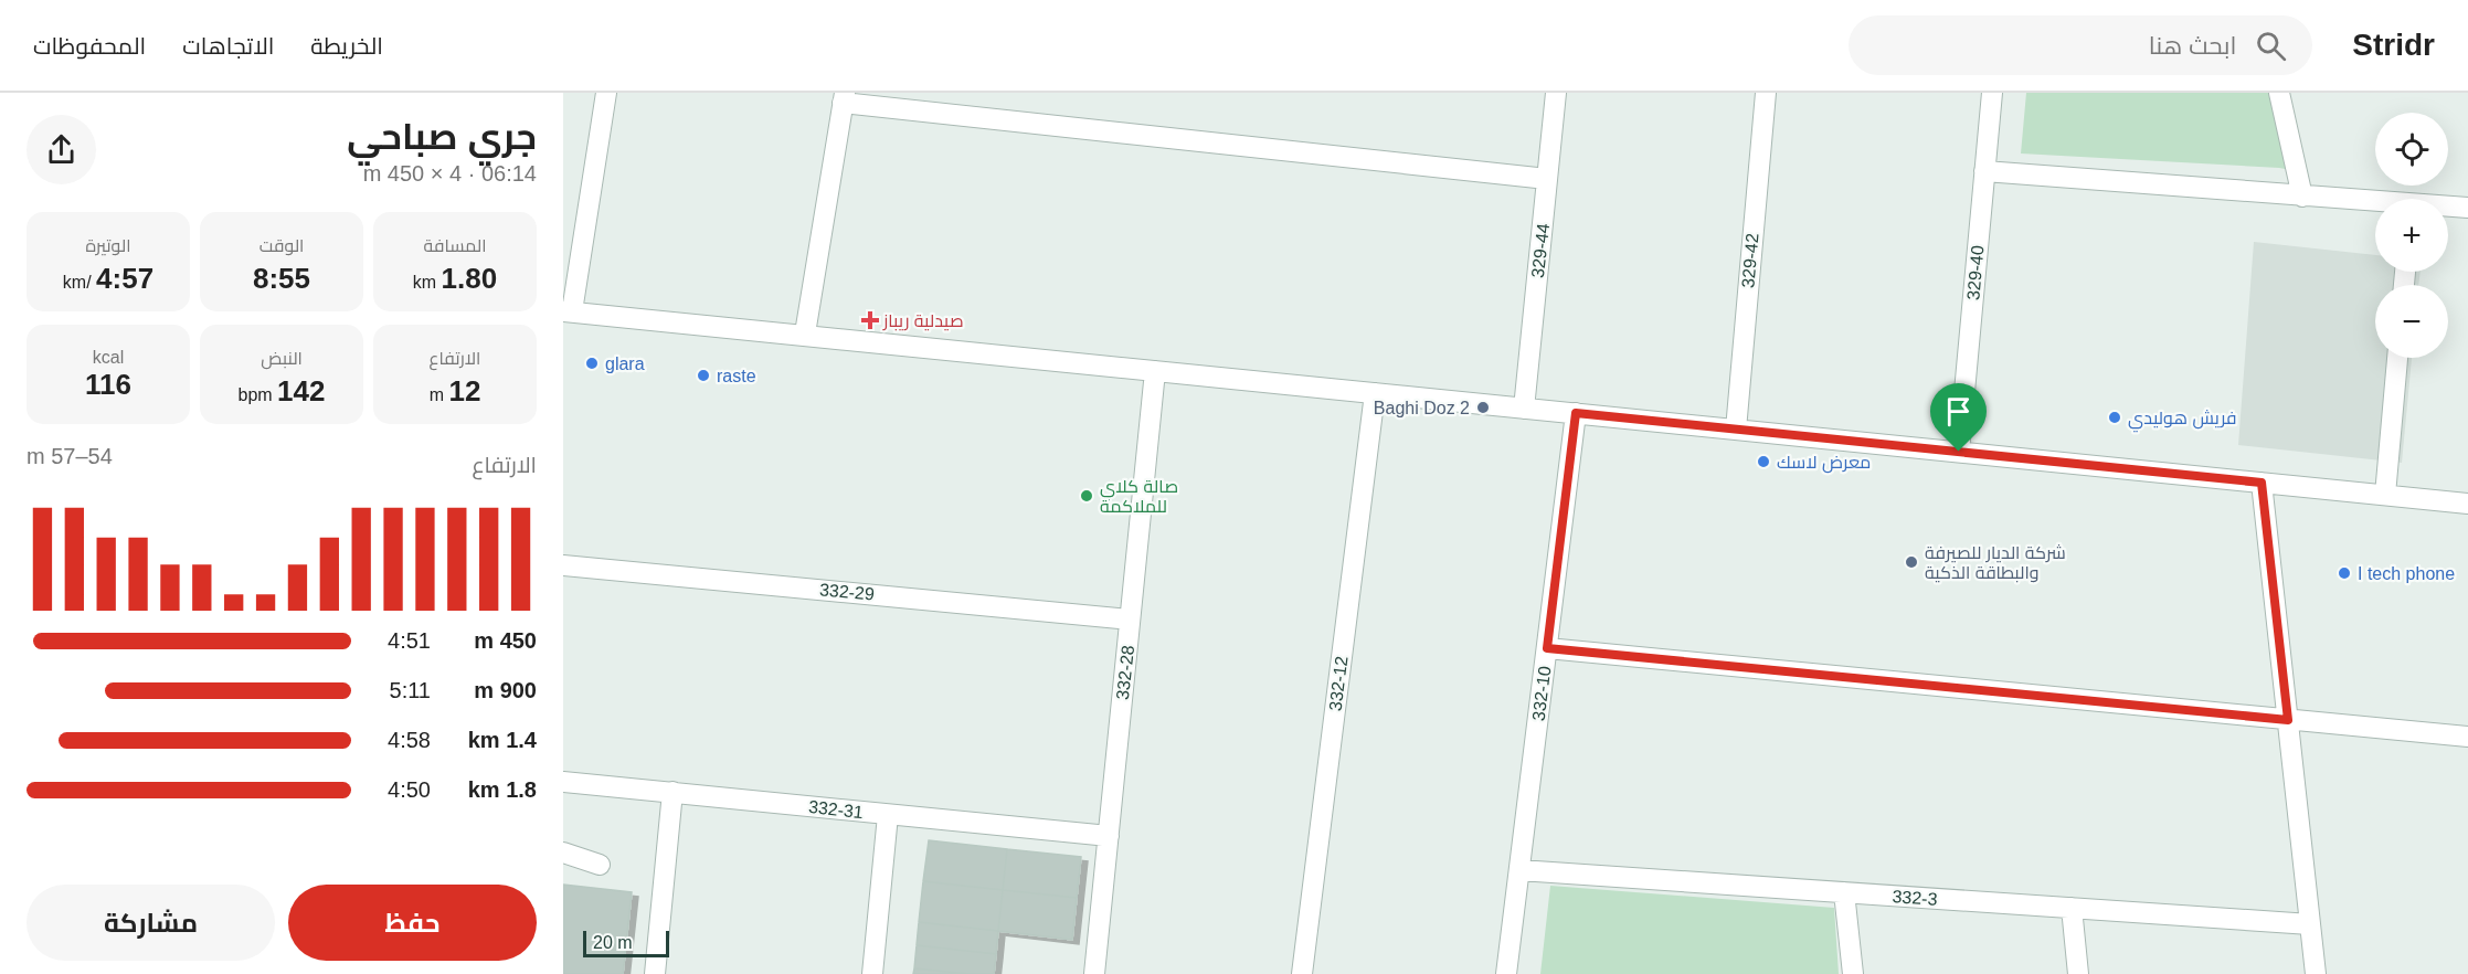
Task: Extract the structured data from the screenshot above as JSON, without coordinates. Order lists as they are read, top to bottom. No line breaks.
{"streets":{"street":["329-44","329-42","329-40","332-29","332-28","332-12","332-10","332-31","332-3"]},"crossings":[["332-29","332-28"],["332-28","332-31"],["332-10","332-3"]],"places":{"health":["صيدلية ريباز"],"other":["glara","raste","Baghi Doz 2","فريش هوليدي","معرض لاسك","صالة كلاي للملاكمة","شركة الديار للصيرفة والبطاقة الذكية","I tech phone"]},"scale_bar":"20 m","page":{"header":"Stridr","search":"ابحث هنا","nav":["الخريطة","الاتجاهات","المحفوظات"],"heading":["جري صباحي","06:14 · 4 × 450 m"],"map_buttons":["+","−"],"stats":[["المسافة","1.80 km"],["الوقت","8:55"],["الوتيرة","4:57 /km"],["الارتفاع","12 m"],["النبض","142 bpm"],["kcal","116"]],"chart":["الارتفاع","54–57 m"],"list":[{"name":"450 m","note":"4:51"},{"name":"900 m","note":"5:11"},{"name":"1.4 km","note":"4:58"},{"name":"1.8 km","note":"4:50"}],"buttons":["حفظ","مشاركة"],"scale":"20 m"}}
